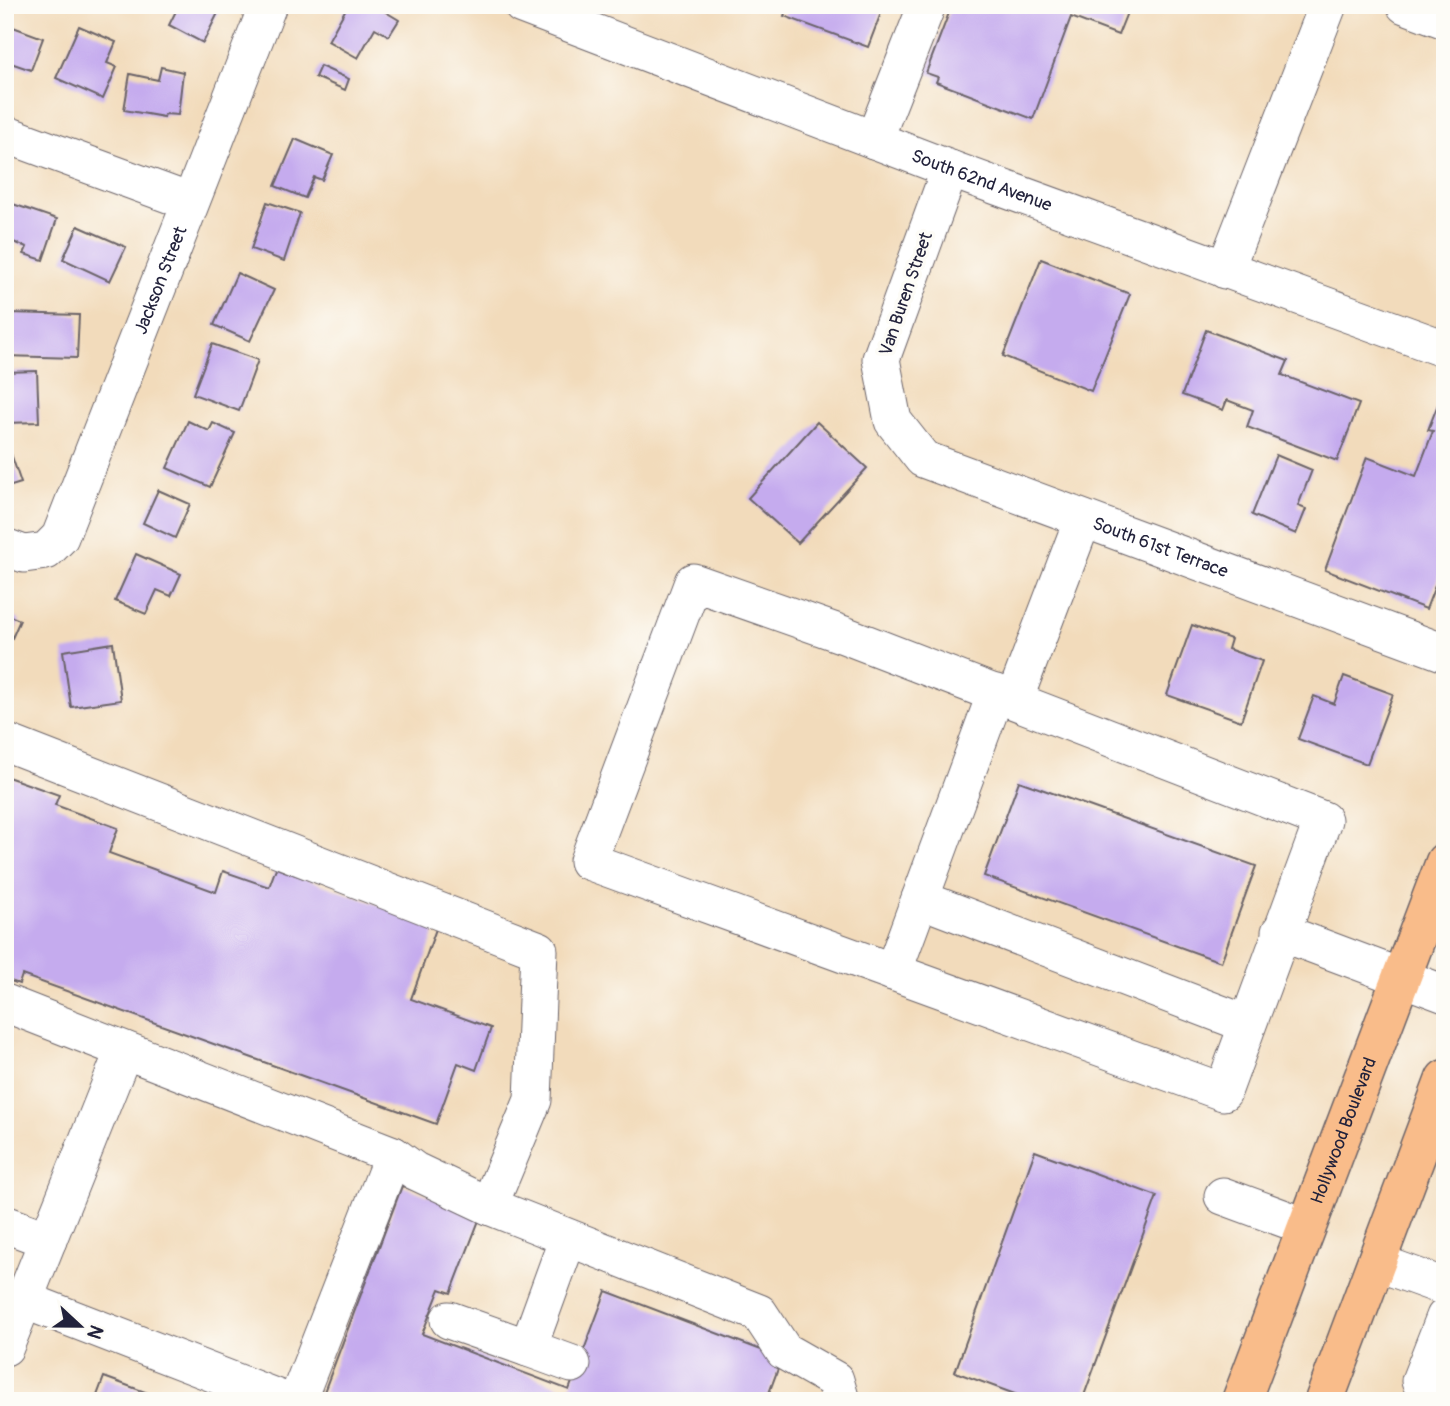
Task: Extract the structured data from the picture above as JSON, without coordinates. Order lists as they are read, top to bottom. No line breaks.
{"streets":{"highway":["Hollywood Boulevard"],"street":["South 62nd Avenue","Jackson Street","Van Buren Street","South 61st Terrace"]},"crossings":[["South 62nd Avenue","Van Buren Street"],["Van Buren Street","South 61st Terrace"]],"north":"right"}
